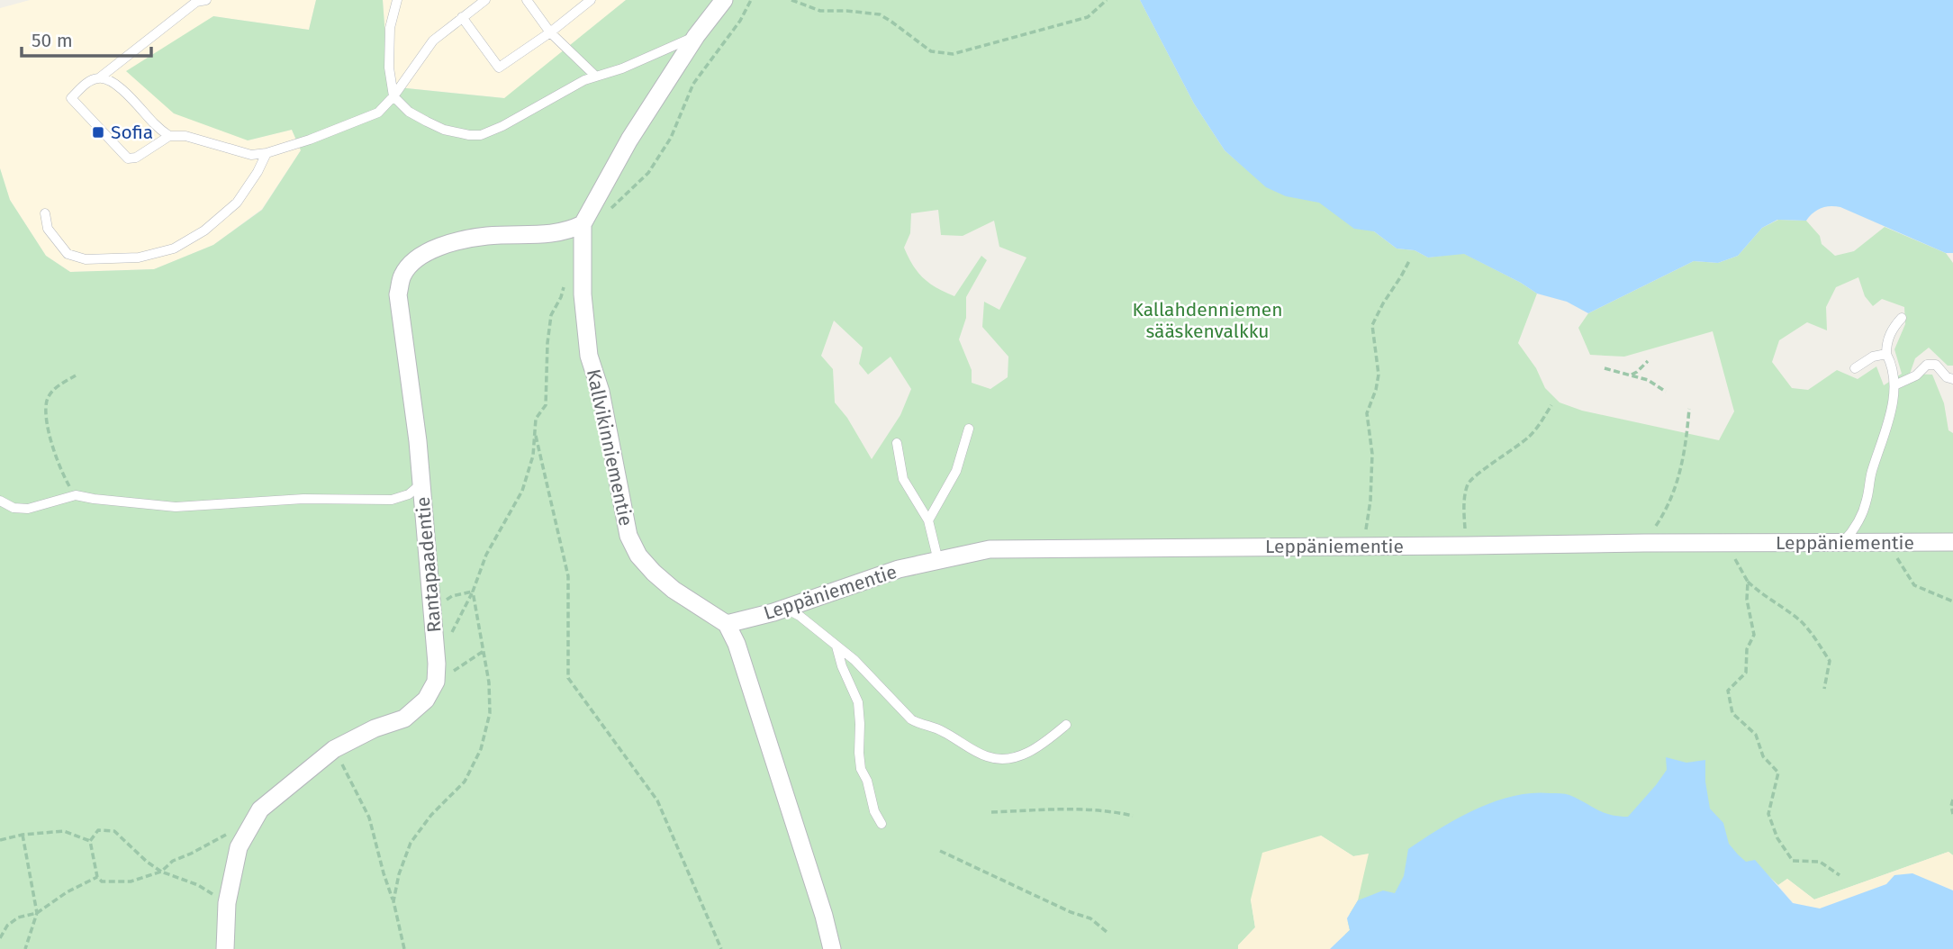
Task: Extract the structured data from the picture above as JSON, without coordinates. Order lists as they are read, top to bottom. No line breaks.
{"streets":{"street":["Kallvikinniementie","Leppäniementie","Rantapaadentie"]},"crossings":[["Kallvikinniementie","Leppäniementie"],["Kallvikinniementie","Rantapaadentie"]],"parks":["Kallahdenniemen sääskenvalkku"],"places":{"transit":["Sofia"]},"scale_bar":"50 m"}
